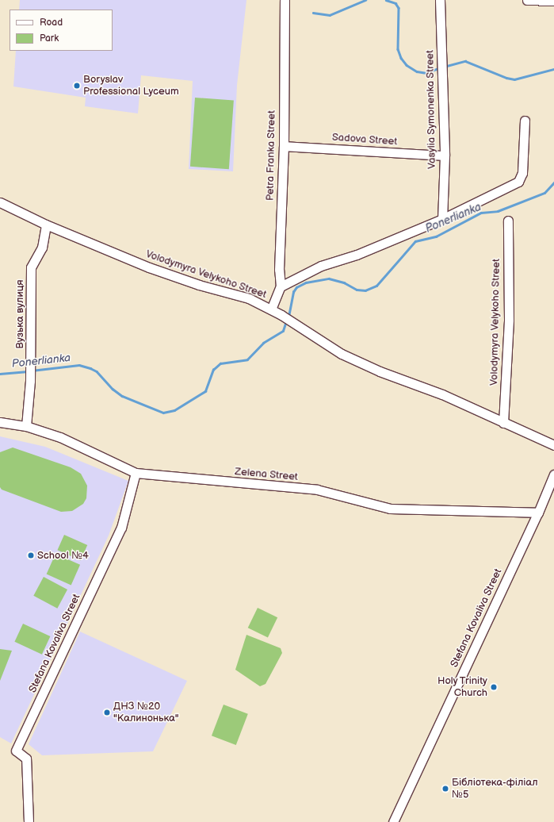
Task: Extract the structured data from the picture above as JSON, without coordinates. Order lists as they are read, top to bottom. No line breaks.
{"streets":{"street":["Vasylia Symonenka Street","Sadova Street","Petra Franka Street","Volodymyra Velykoho Street","Вузька вулиця","Zelena Street","Stefana Kovaliva Street"]},"crossings":[["Vasylia Symonenka Street","Sadova Street"],["Sadova Street","Petra Franka Street"],["Petra Franka Street","Volodymyra Velykoho Street"],["Volodymyra Velykoho Street","Вузька вулиця"],["Вузька вулиця","Zelena Street"],["Zelena Street","Stefana Kovaliva Street"]],"water":["Ponerlianka"],"places":["Boryslav Professional Lyceum","School №4","Holy Trinity Church","ДНЗ №20 \"Калинонька\"","Бібліотека-філіал №5"],"legend":["Road","Park"]}
